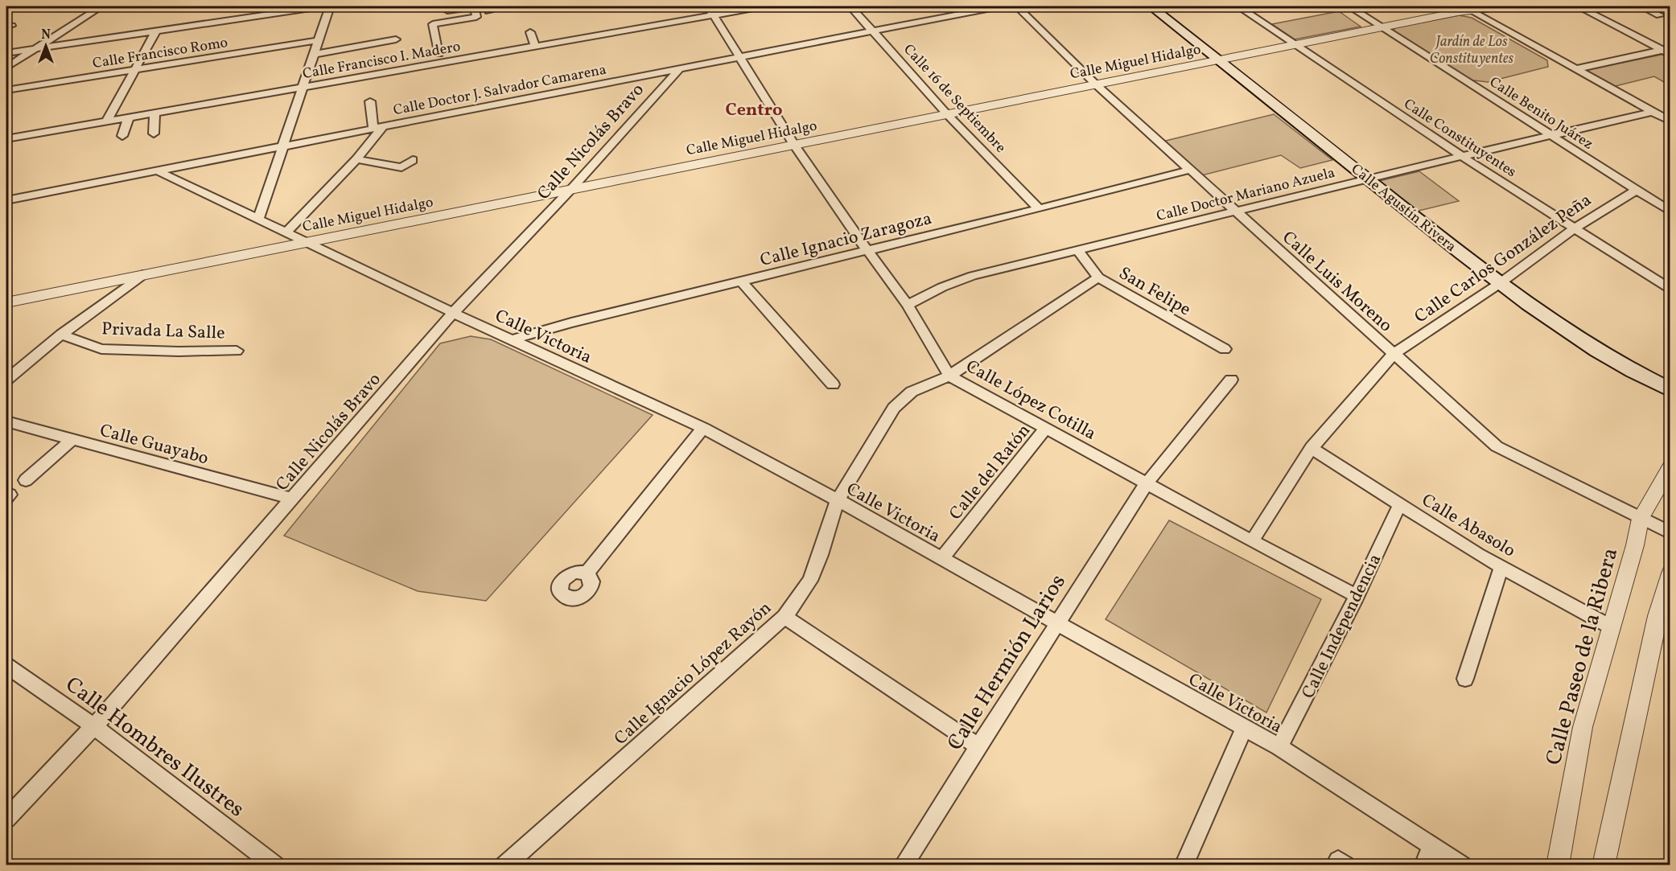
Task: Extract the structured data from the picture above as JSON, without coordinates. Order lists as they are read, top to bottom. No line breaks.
{"streets":{"main road":["Calle Agustín Rivera"],"street":["Calle Francisco Romo","Calle Francisco I. Madero","Calle Miguel Hidalgo","Calle Doctor J. Salvador Camarena","Calle 16 de Septiembre","Calle Benito Juárez","Calle Constituyentes","Calle Nicolás Bravo","Calle Doctor Mariano Azuela","Calle Ignacio Zaragoza","Calle Carlos González Peña","Calle Luis Moreno","San Felipe","Privada La Salle","Calle Victoria","Calle López Cotilla","Calle Guayabo","Calle del Ratón","Calle Abasolo","Calle Independencia","Calle Paseo de la Ribera","Calle Hermión Larios","Calle Ignacio López Rayón","Calle Hombres Ilustres"]},"crossings":[["Calle Francisco I. Madero","Calle López Cotilla"],["Calle Miguel Hidalgo","Calle 16 de Septiembre"],["Calle Miguel Hidalgo","Calle Benito Juárez"],["Calle Miguel Hidalgo","Calle Constituyentes"],["Calle Miguel Hidalgo","Calle Nicolás Bravo"],["Calle Miguel Hidalgo","Calle Agustín Rivera"],["Calle Miguel Hidalgo","Calle Luis Moreno"],["Calle Miguel Hidalgo","Calle Victoria"],["Calle Miguel Hidalgo","Calle López Cotilla"],["Calle Doctor J. Salvador Camarena","Calle 16 de Septiembre"],["Calle Doctor J. Salvador Camarena","Calle Nicolás Bravo"],["Calle Doctor J. Salvador Camarena","Calle Victoria"],["Calle Doctor J. Salvador Camarena","Calle López Cotilla"],["Calle 16 de Septiembre","Calle Ignacio Zaragoza"],["Calle Benito Juárez","Calle Doctor Mariano Azuela"],["Calle Benito Juárez","Calle Carlos González Peña"],["Calle Constituyentes","Calle Doctor Mariano Azuela"],["Calle Constituyentes","Calle Carlos González Peña"],["Calle Nicolás Bravo","Calle Victoria"],["Calle Nicolás Bravo","Calle Guayabo"],["Calle Nicolás Bravo","Calle Hombres Ilustres"],["Calle Doctor Mariano Azuela","Calle Agustín Rivera"],["Calle Doctor Mariano Azuela","Calle Luis Moreno"],["Calle Doctor Mariano Azuela","San Felipe"],["Calle Doctor Mariano Azuela","Calle López Cotilla"],["Calle Agustín Rivera","Calle Carlos González Peña"],["Calle Ignacio Zaragoza","Calle Luis Moreno"],["Calle Ignacio Zaragoza","Calle Victoria"],["Calle Ignacio Zaragoza","Calle López Cotilla"],["Calle Carlos González Peña","Calle Luis Moreno"],["Calle Carlos González Peña","Calle López Cotilla"],["Calle Carlos González Peña","Calle Abasolo"],["Calle Luis Moreno","Calle Paseo de la Ribera"],["San Felipe","Calle Ignacio López Rayón"],["Calle Victoria","Calle del Ratón"],["Calle Victoria","Calle Independencia"],["Calle Victoria","Calle Hermión Larios"],["Calle Victoria","Calle Ignacio López Rayón"],["Calle López Cotilla","Calle del Ratón"],["Calle López Cotilla","Calle Independencia"],["Calle López Cotilla","Calle Hermión Larios"],["Calle López Cotilla","Calle Ignacio López Rayón"],["Calle Abasolo","Calle Independencia"],["Calle Abasolo","Calle Paseo de la Ribera"]],"districts":["Centro"],"parks":["Jardín de Los Constituyentes"],"north":"top"}
